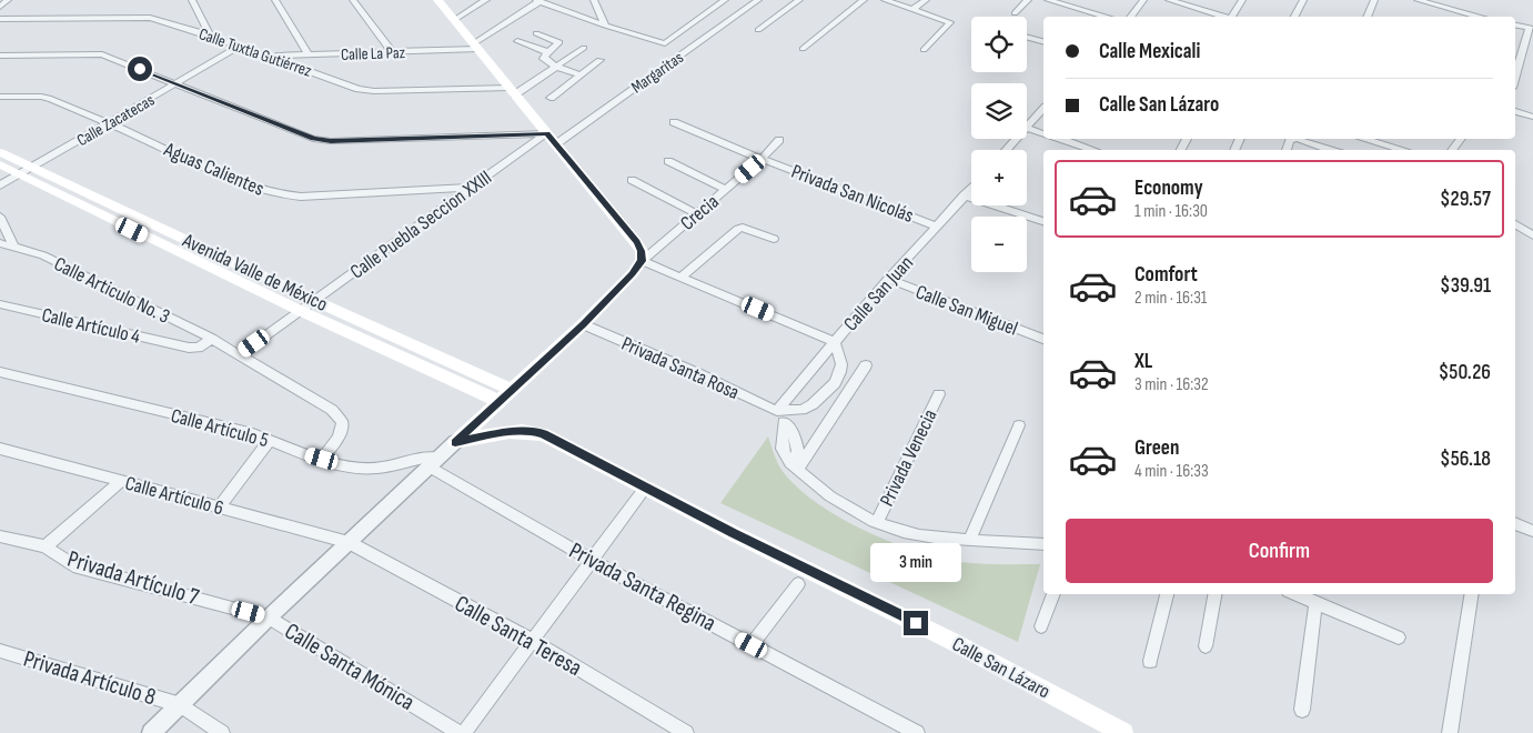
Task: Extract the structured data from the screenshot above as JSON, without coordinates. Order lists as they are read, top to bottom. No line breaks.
{"streets":{"main road":["Avenida Valle de México","Calle San Lázaro"],"street":["Calle Tuxtla Gutiérrez","Calle La Paz","Margaritas","Calle Zacatecas","Aguas Calientes","Privada San Nicolás","Crecia","Calle Puebla Seccion XXIII","Calle Articulo No. 3","Calle San Juan","Calle San Miguel","Calle Artículo 4","Privada Santa Rosa","Calle Artículo 5","Privada Venecia","Calle Artículo 6","Privada Artículo 7","Privada Santa Regina","Calle Santa Teresa","Calle Santa Mónica","Privada Artículo 8"]},"crossings":[["Calle Tuxtla Gutiérrez","Calle La Paz"],["Calle Tuxtla Gutiérrez","Calle Zacatecas"],["Calle Zacatecas","Aguas Calientes"],["Calle Zacatecas","Avenida Valle de México"],["Aguas Calientes","Calle Puebla Seccion XXIII"],["Privada San Nicolás","Crecia"],["Privada San Nicolás","Calle San Juan"],["Calle Puebla Seccion XXIII","Avenida Valle de México"],["Calle Puebla Seccion XXIII","Calle Articulo No. 3"],["Calle Articulo No. 3","Calle Artículo 4"],["Calle San Juan","Calle San Miguel"],["Calle San Juan","Privada Santa Rosa"],["Calle Artículo 5","Privada Santa Regina"],["Calle Artículo 6","Calle Santa Teresa"],["Privada Artículo 7","Calle Santa Mónica"]],"page":{"map_buttons":["+","−"],"banner":["Calle Mexicali","Calle San Lázaro"],"list":[{"name":"Economy","note":"1 min · 16:30","value":"$29.57"},{"name":"Comfort","note":"2 min · 16:31","value":"$39.91"},{"name":"XL","note":"3 min · 16:32","value":"$50.26"},{"name":"Green","note":"4 min · 16:33","value":"$56.18"}],"buttons":"Confirm","bubble":"3 min"}}
